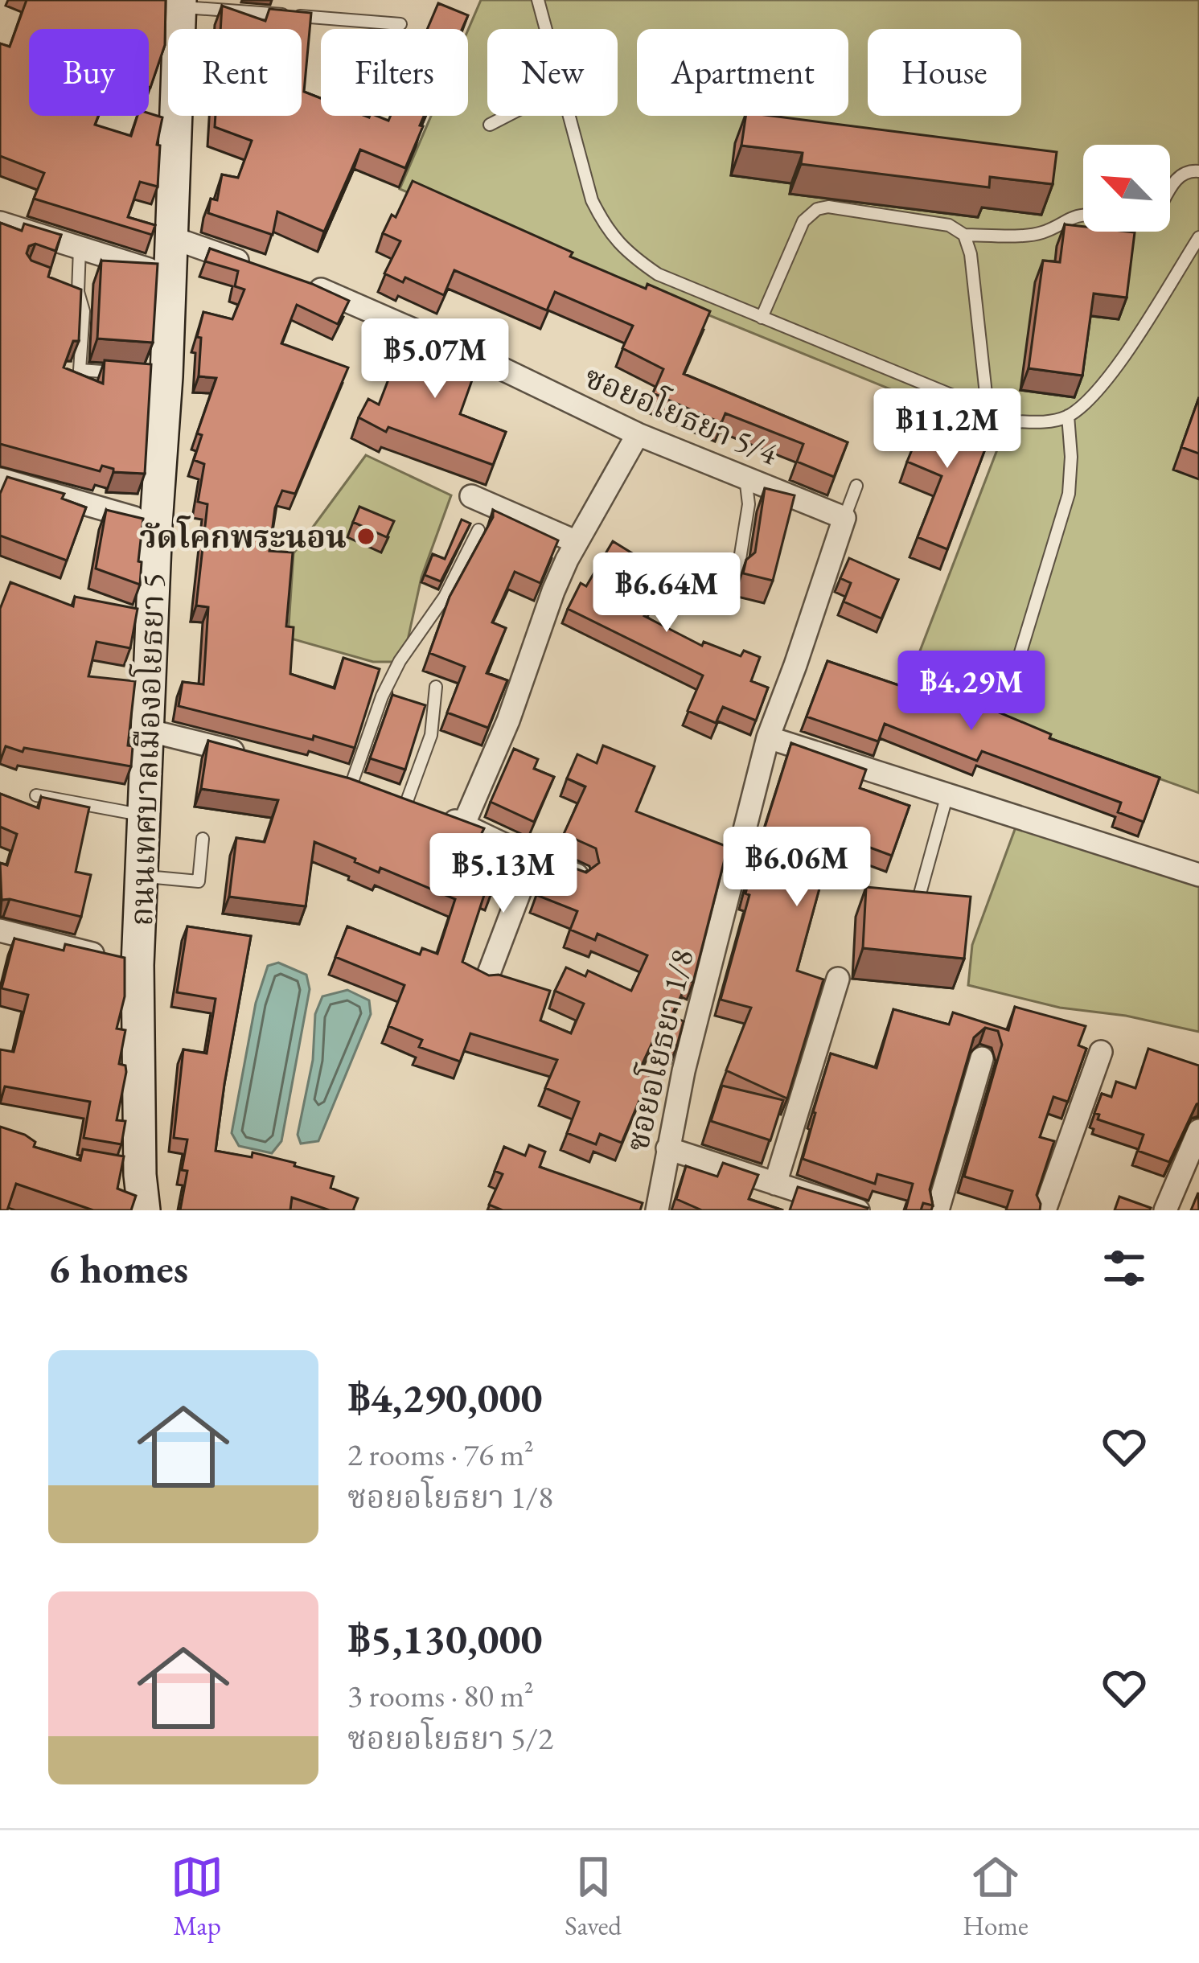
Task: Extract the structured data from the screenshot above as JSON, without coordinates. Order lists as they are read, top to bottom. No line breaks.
{"streets":{"street":["ซอยอโยธยา 5/4","ถนนเทศบาลเมืองอโยธยา 5","ซอยอโยธยา 1/8"]},"crossings":[["ซอยอโยธยา 5/4","ซอยอโยธยา 1/8"]],"places":["วัดโคกพระนอน"],"north":"top left","page":{"chip":["Buy","Rent","Filters","New","Apartment","House"],"price":["฿5.07M","฿11.2M","฿6.64M","฿4.29M","฿6.06M","฿5.13M"],"heading":"6 homes","list":[{"name":"฿4,290,000","note":"2 rooms · 76 m² · ซอยอโยธยา 1/8"},{"name":"฿5,130,000","note":"3 rooms · 80 m² · ซอยอโยธยา 5/2"}],"tabs":["Map","Saved","Home"]}}
